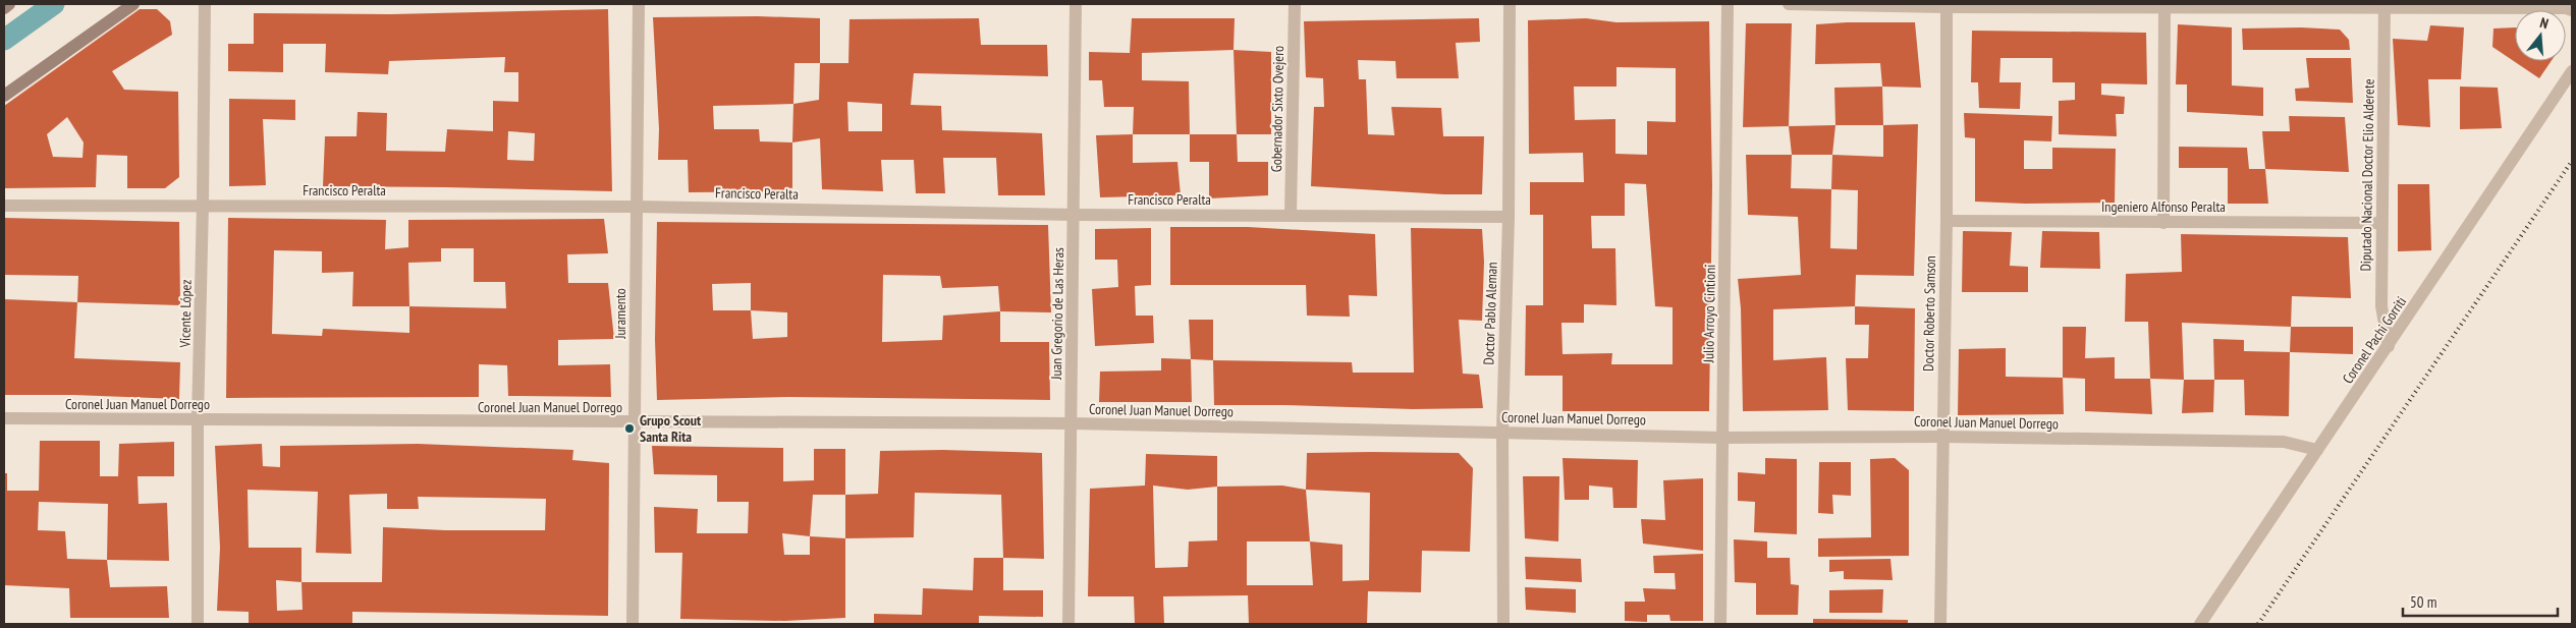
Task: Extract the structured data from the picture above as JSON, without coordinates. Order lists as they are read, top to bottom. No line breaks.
{"streets":{"street":["Gobernador Sixto Ovejero","Diputado Nacional Doctor Elio Alderete","Francisco Peralta","Ingeniero Alfonso Peralta","Vicente López","Juramento","Juan Gregorio de Las Heras","Doctor Pablo Aleman","Julio Arroyo Cintioni","Doctor Roberto Samson","Coronel Pachi Gorriti","Coronel Juan Manuel Dorrego"]},"crossings":[["Gobernador Sixto Ovejero","Francisco Peralta"],["Diputado Nacional Doctor Elio Alderete","Ingeniero Alfonso Peralta"],["Diputado Nacional Doctor Elio Alderete","Coronel Pachi Gorriti"],["Francisco Peralta","Vicente López"],["Francisco Peralta","Juramento"],["Francisco Peralta","Juan Gregorio de Las Heras"],["Francisco Peralta","Doctor Pablo Aleman"],["Ingeniero Alfonso Peralta","Doctor Roberto Samson"],["Vicente López","Coronel Juan Manuel Dorrego"],["Juramento","Coronel Juan Manuel Dorrego"],["Juan Gregorio de Las Heras","Coronel Juan Manuel Dorrego"],["Doctor Pablo Aleman","Coronel Juan Manuel Dorrego"],["Julio Arroyo Cintioni","Coronel Juan Manuel Dorrego"],["Doctor Roberto Samson","Coronel Juan Manuel Dorrego"],["Coronel Pachi Gorriti","Coronel Juan Manuel Dorrego"]],"places":["Grupo Scout Santa Rita"],"scale_bar":"50 m","north":"top"}
